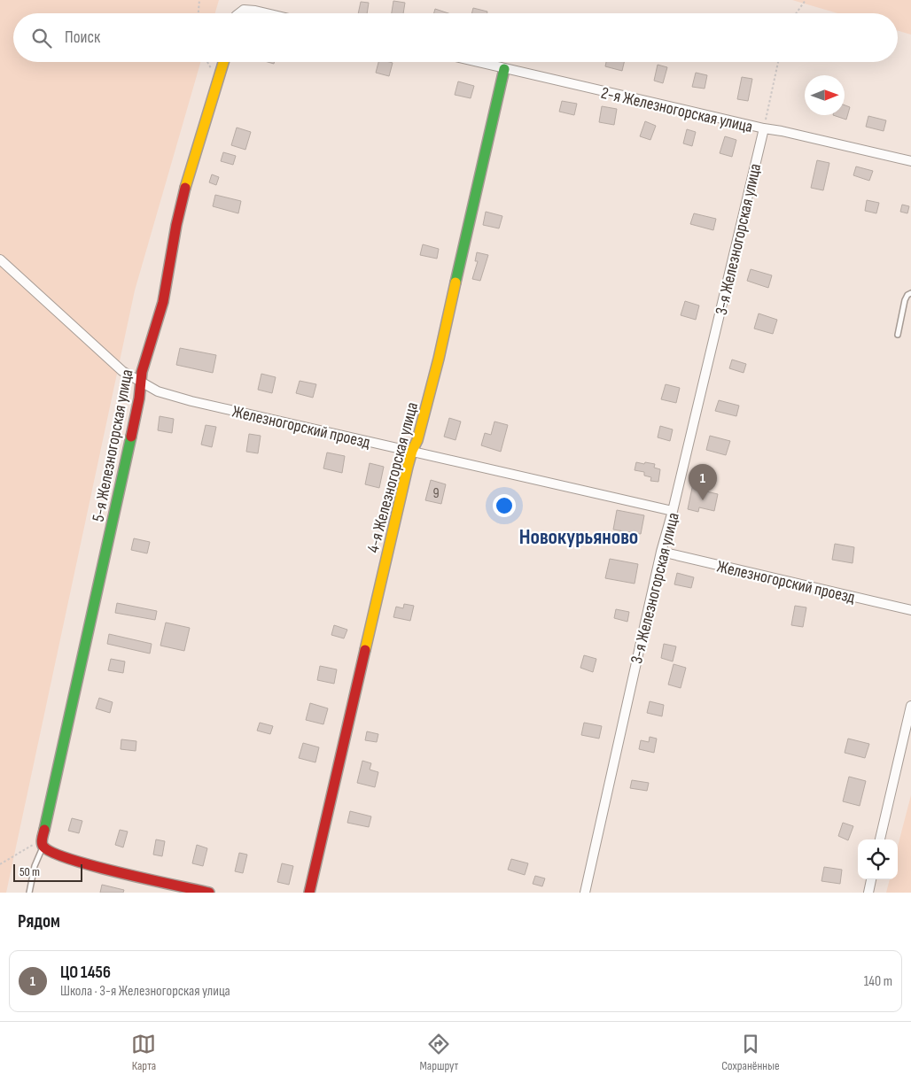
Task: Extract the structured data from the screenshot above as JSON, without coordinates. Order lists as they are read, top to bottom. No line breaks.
{"streets":{"street":["2-я Железногорская улица","3-я Железногорская улица","Железногорский проезд","5-я Железногорская улица","4-я Железногорская улица"]},"crossings":[["2-я Железногорская улица","3-я Железногорская улица"],["2-я Железногорская улица","4-я Железногорская улица"],["3-я Железногорская улица","Железногорский проезд"],["Железногорский проезд","5-я Железногорская улица"],["Железногорский проезд","4-я Железногорская улица"]],"districts":["Новокурьяново"],"house_numbers":["9"],"scale_bar":"50 m","north":"right","page":{"search":"Поиск","pins":"1","scale":"50 m","heading":"Рядом","list":[{"mark":"1","name":"ЦО 1456","note":"Школа · 3-я Железногорская улица","value":"140 m"}],"nav":["Карта","Маршрут","Сохранённые"]}}
